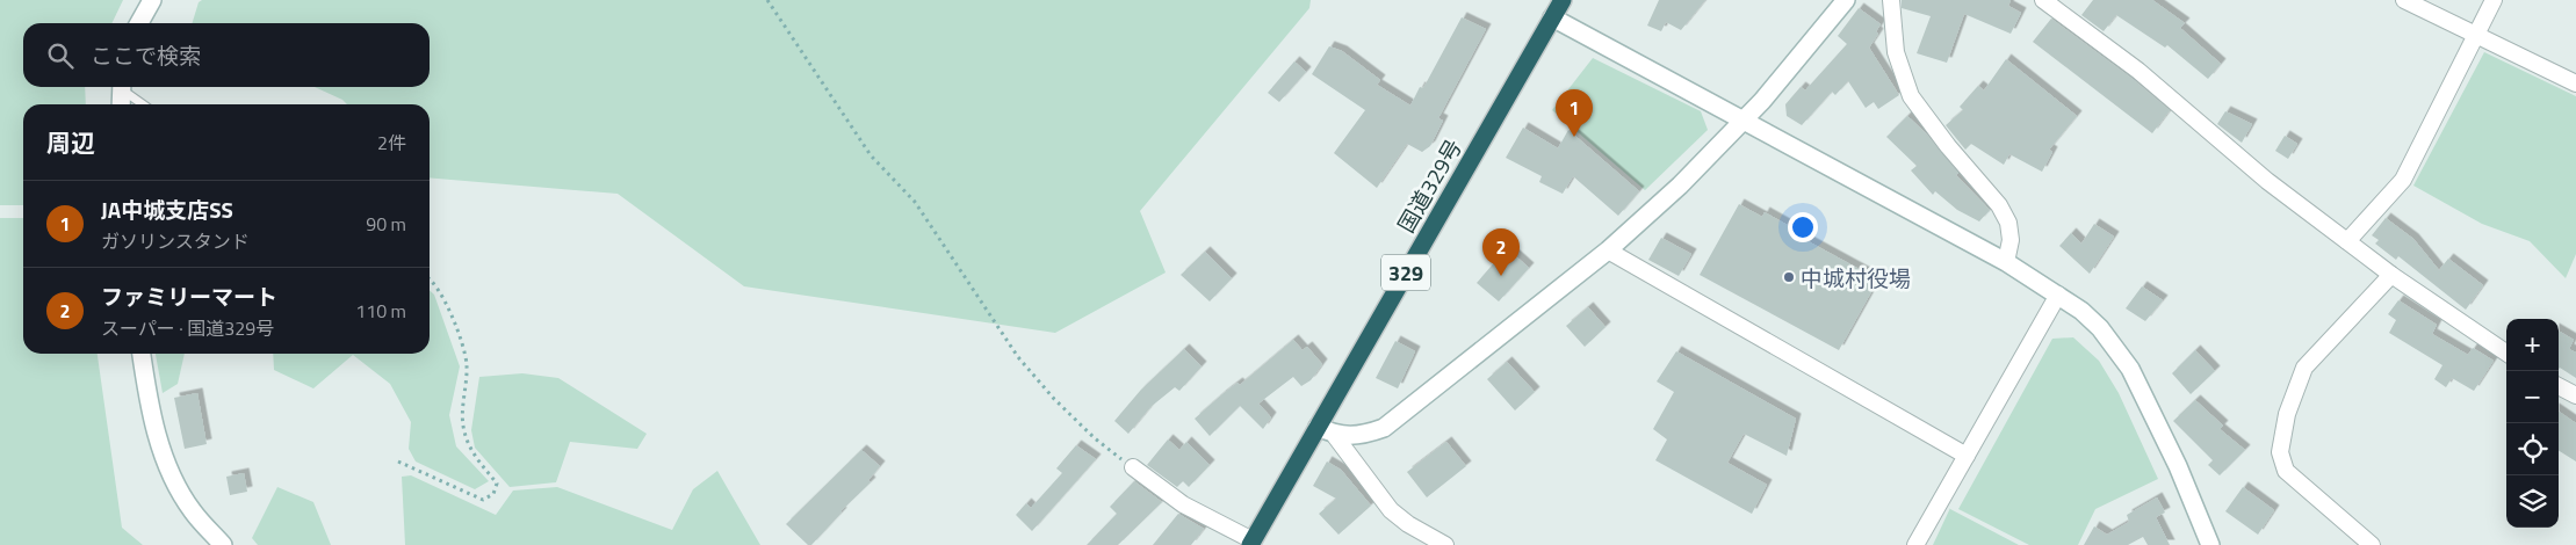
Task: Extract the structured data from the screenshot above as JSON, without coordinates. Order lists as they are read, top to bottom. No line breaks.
{"streets":{"highway":["国道329号","329"]},"places":["中城村役場"],"page":{"search":"ここで検索","pins":["1","2"],"heading":["周辺","2件"],"list":[{"mark":"1","name":"JA中城支店SS","note":"ガソリンスタンド","value":"90 m"},{"mark":"2","name":"ファミリーマート","note":"スーパー · 国道329号","value":"110 m"}],"map_buttons":["+","−"]}}
